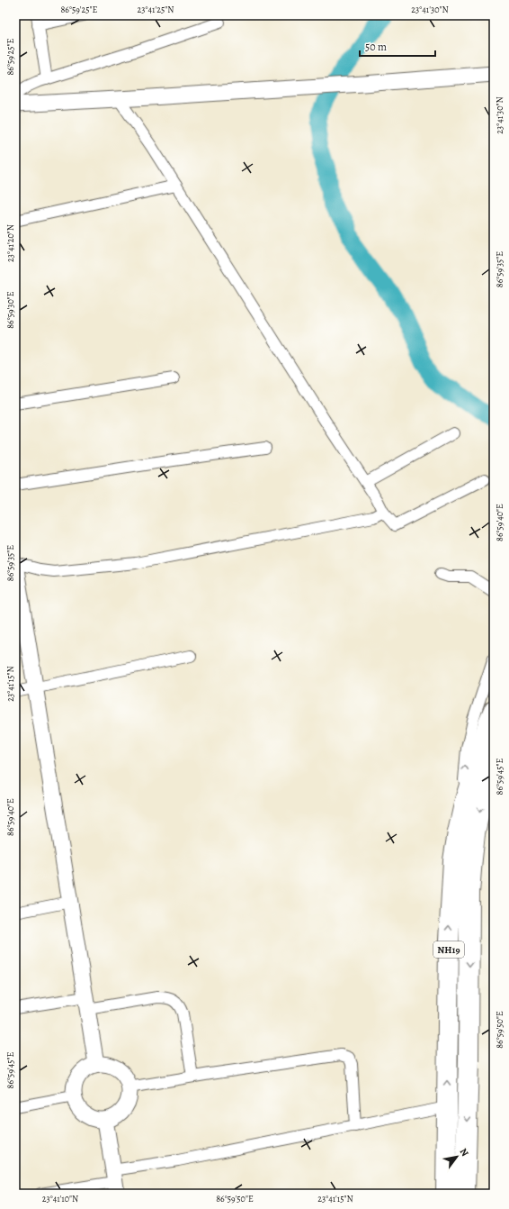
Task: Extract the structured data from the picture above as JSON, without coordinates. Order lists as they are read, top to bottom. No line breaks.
{"streets":{"highway":["NH19"]},"scale_bar":"50 m","north":"top right","coordinates":["86°59'25\"E","23°41'25\"N","23°41'30\"N","23°41'20\"N","86°59'35\"E","86°59'30\"E","86°59'40\"E","23°41'15\"N","86°59'45\"E","86°59'50\"E","23°41'10\"N"]}
